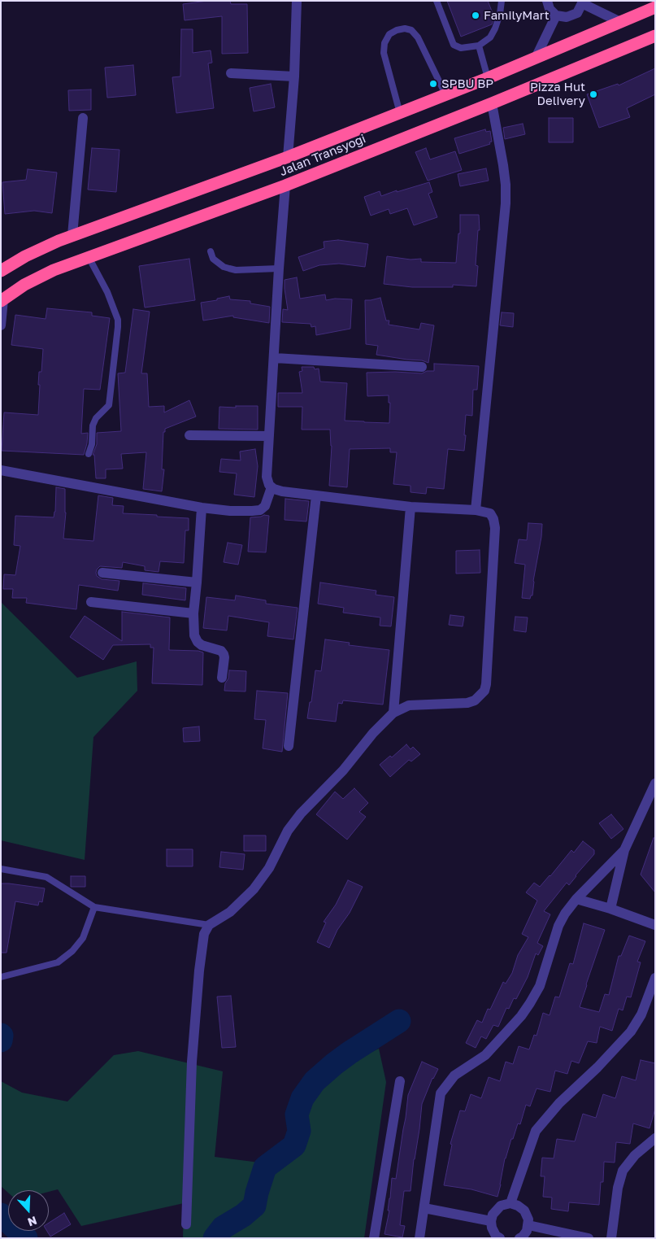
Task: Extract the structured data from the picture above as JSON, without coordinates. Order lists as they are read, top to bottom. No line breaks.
{"streets":{"highway":["Jalan Transyogi"]},"places":["FamilyMart","SPBU BP","Pizza Hut Delivery"],"north":"bottom"}
